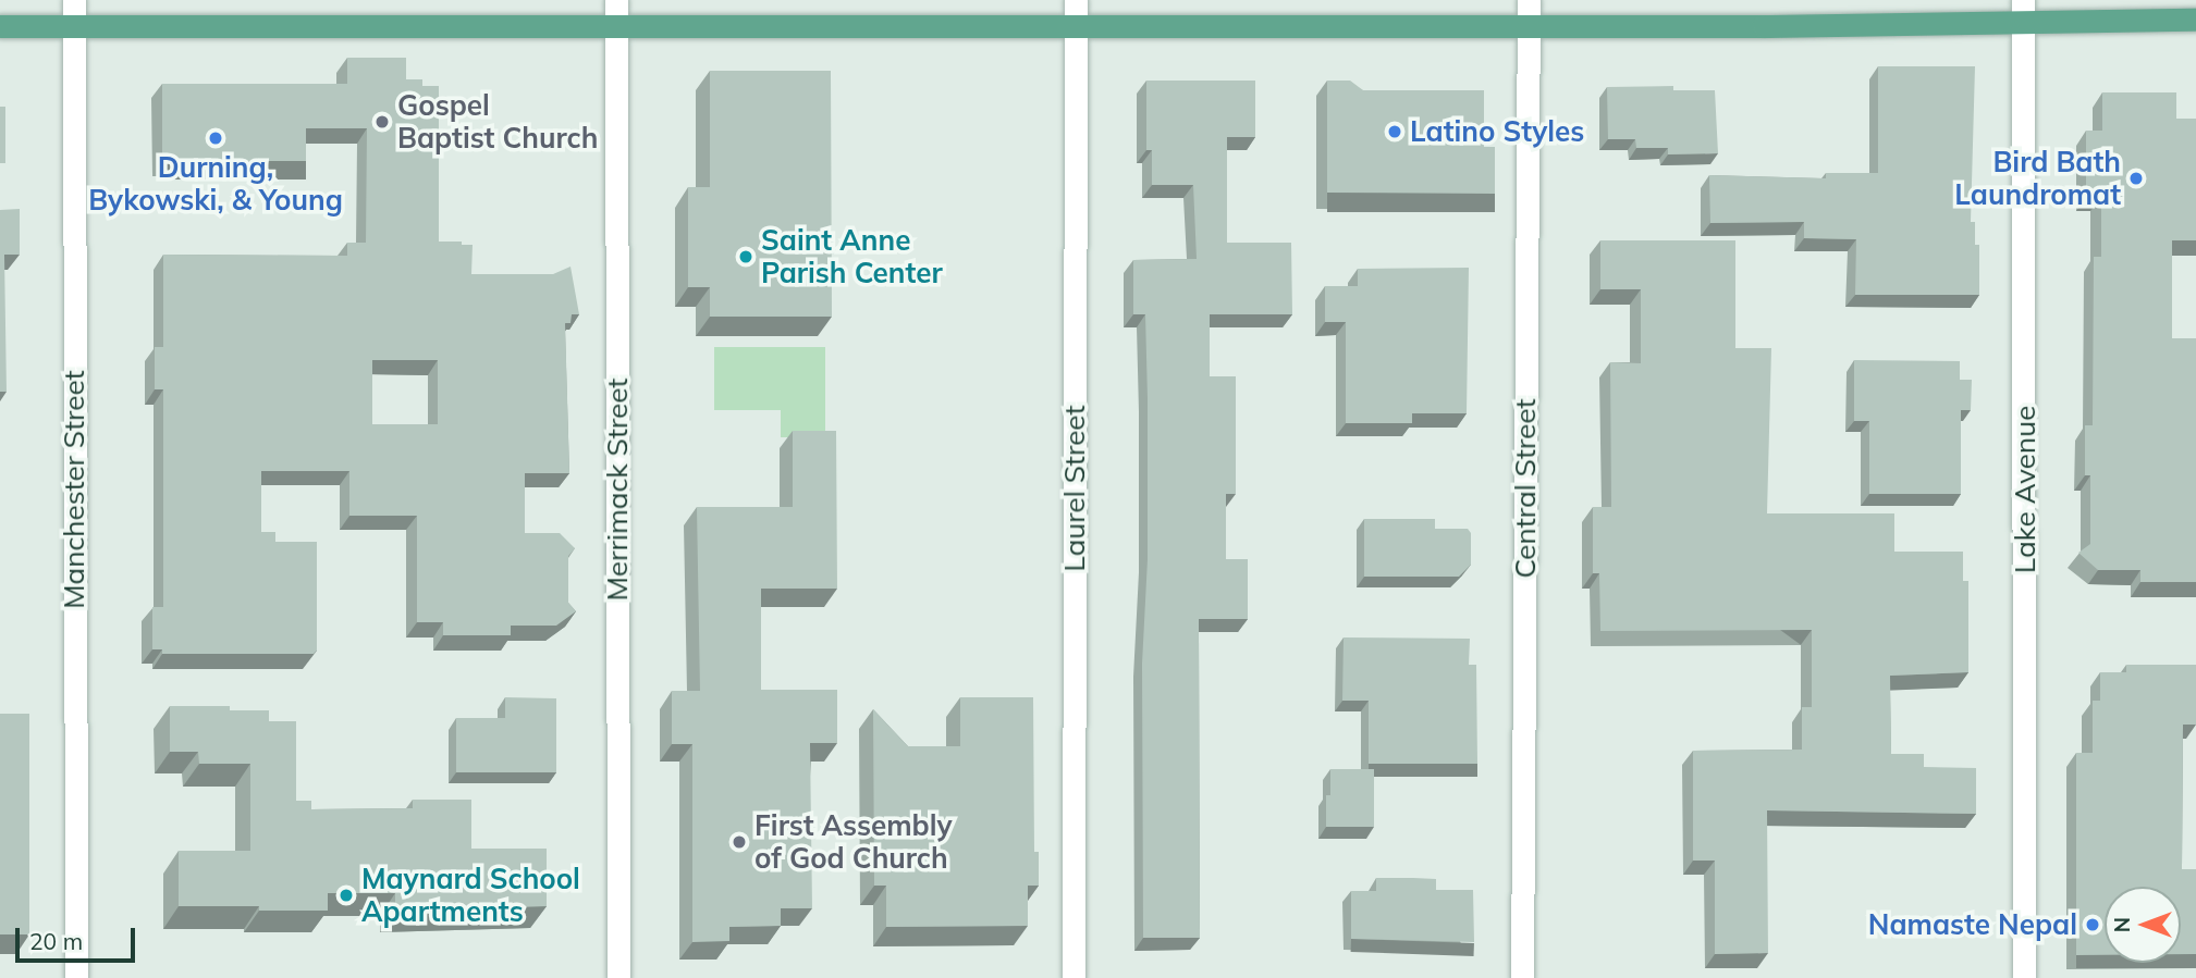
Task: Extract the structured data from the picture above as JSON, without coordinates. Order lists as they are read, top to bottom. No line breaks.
{"streets":{"street":["Laurel Street","Central Street","Manchester Street","Merrimack Street","Lake Avenue"]},"places":["Gospel Baptist Church","Latino Styles","Durning, Bykowski, & Young","Bird Bath Laundromat","Saint Anne Parish Center","First Assembly of God Church","Maynard School Apartments","Namaste Nepal"],"scale_bar":"20 m","north":"left"}
